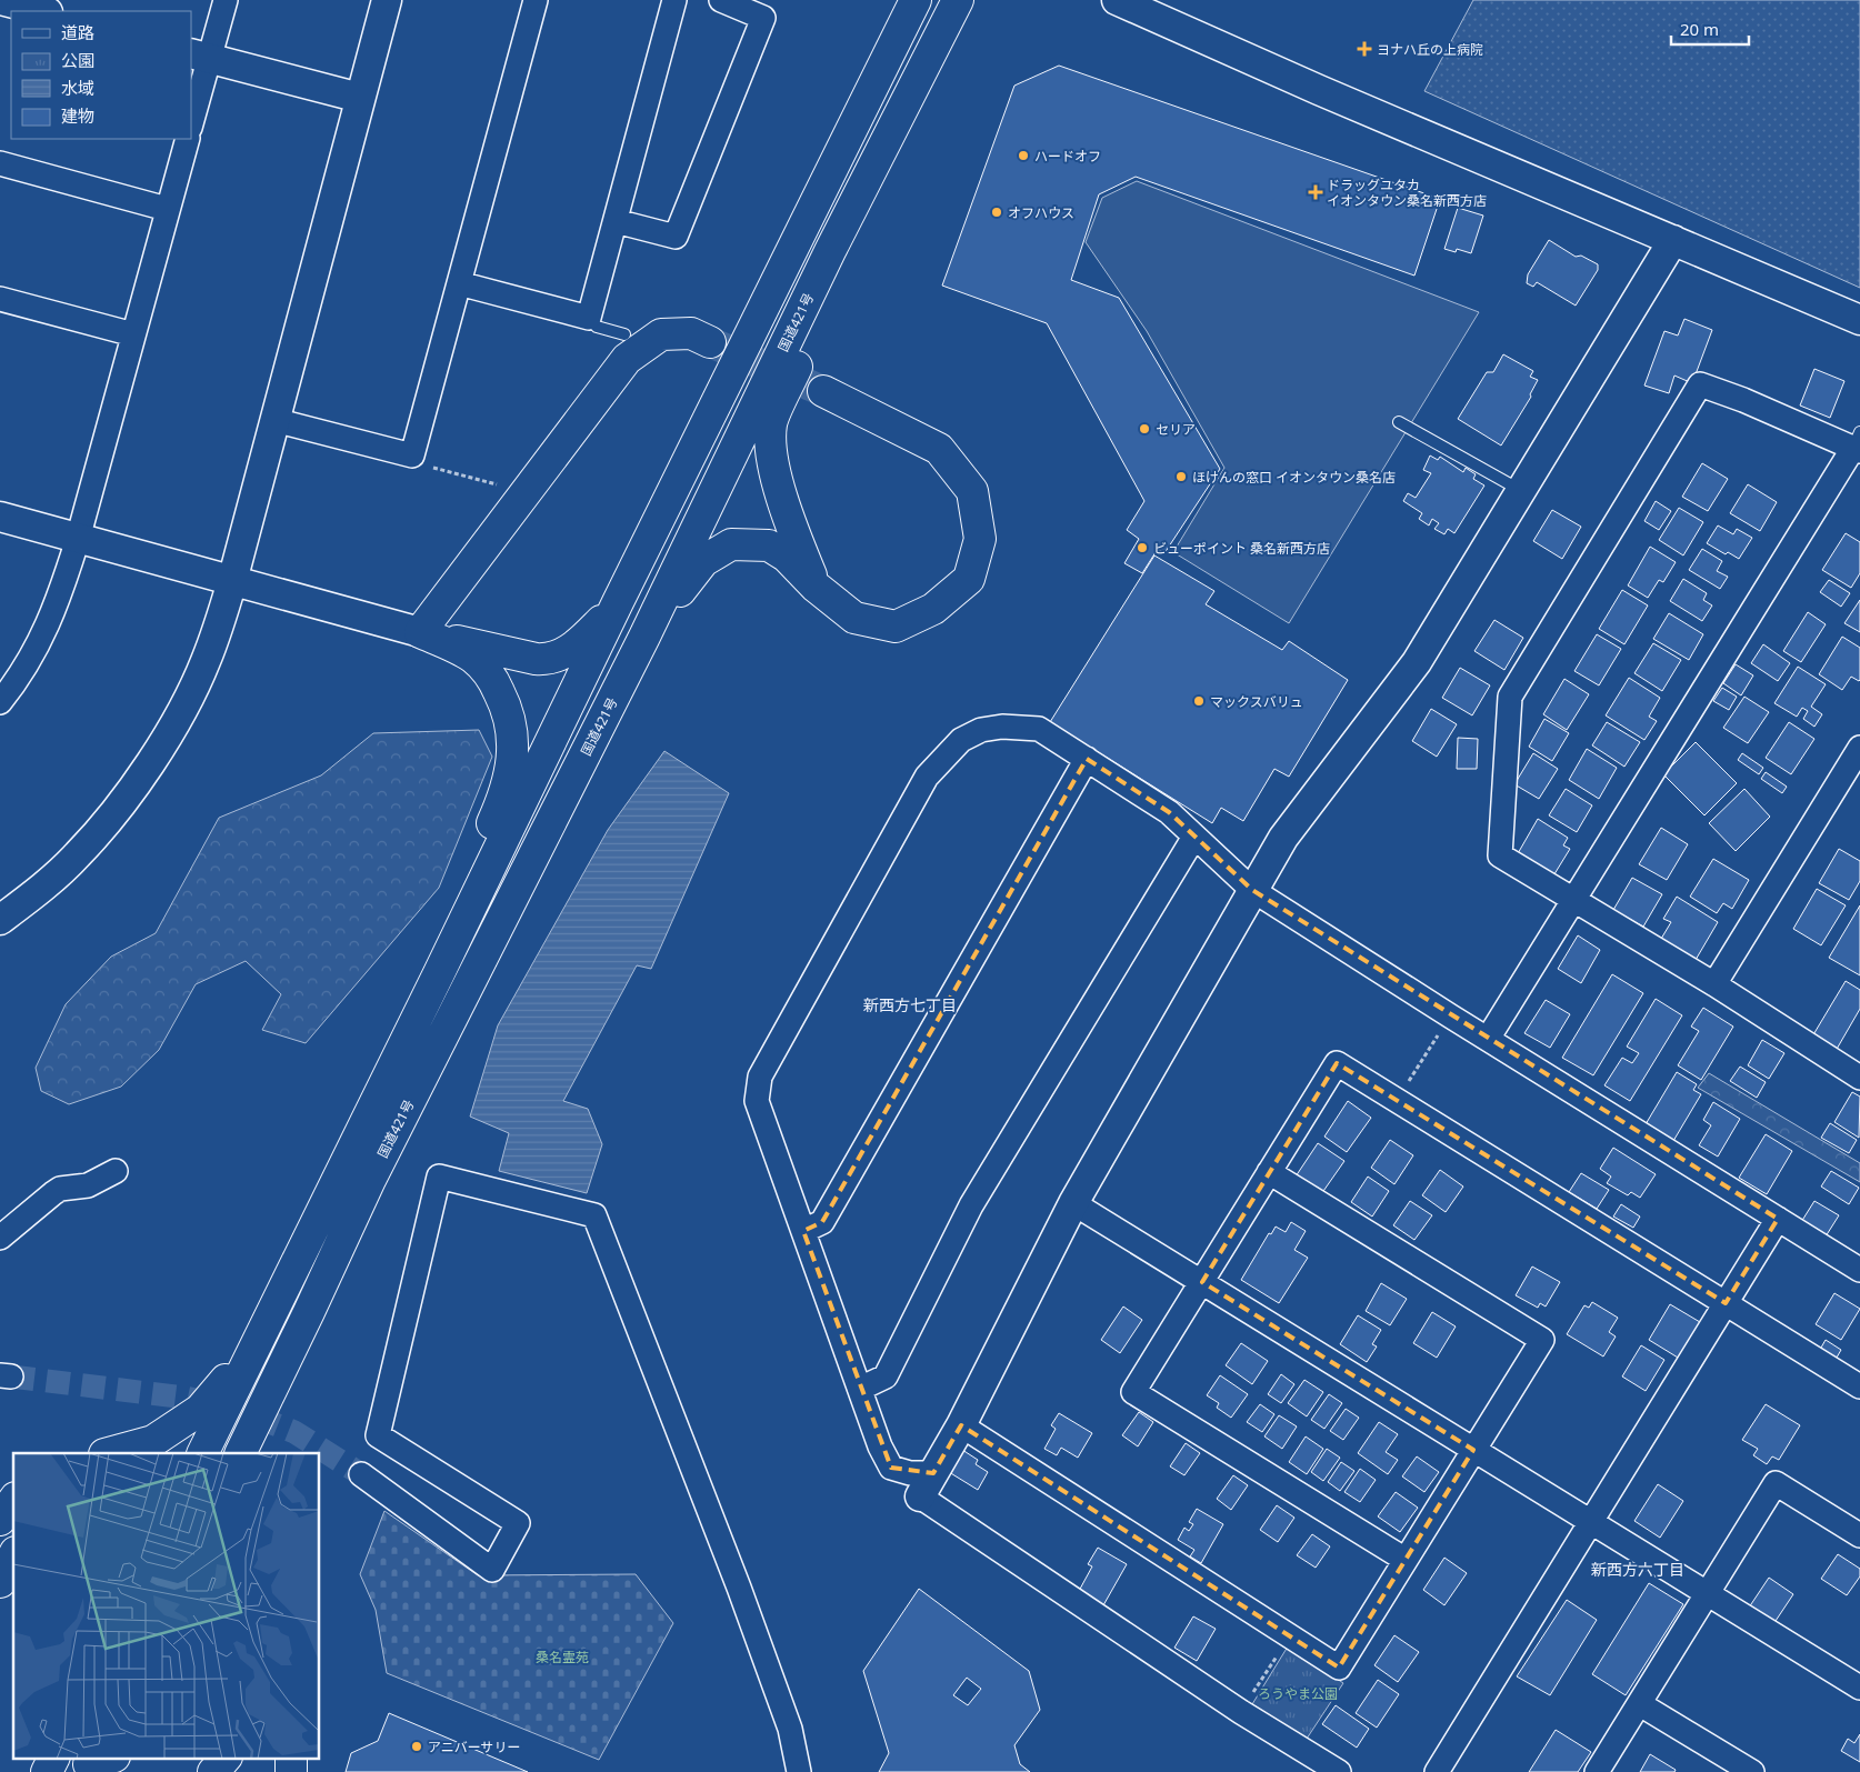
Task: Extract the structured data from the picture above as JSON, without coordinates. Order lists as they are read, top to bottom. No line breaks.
{"streets":{"highway":["国道421号"]},"districts":["新西方七丁目","新西方六丁目"],"parks":["桑名霊苑","ろうやま公園"],"places":{"health":["ヨナハ丘の上病院","ドラッグユタカ イオンタウン桑名新西方店"],"other":["ハードオフ","オフハウス","セリア","ほけんの窓口 イオンタウン桑名店","ビューポイント 桑名新西方店","マックスバリュ","アニバーサリー"]},"legend":["道路","公園","水域","建物"],"scale_bar":"20 m"}
